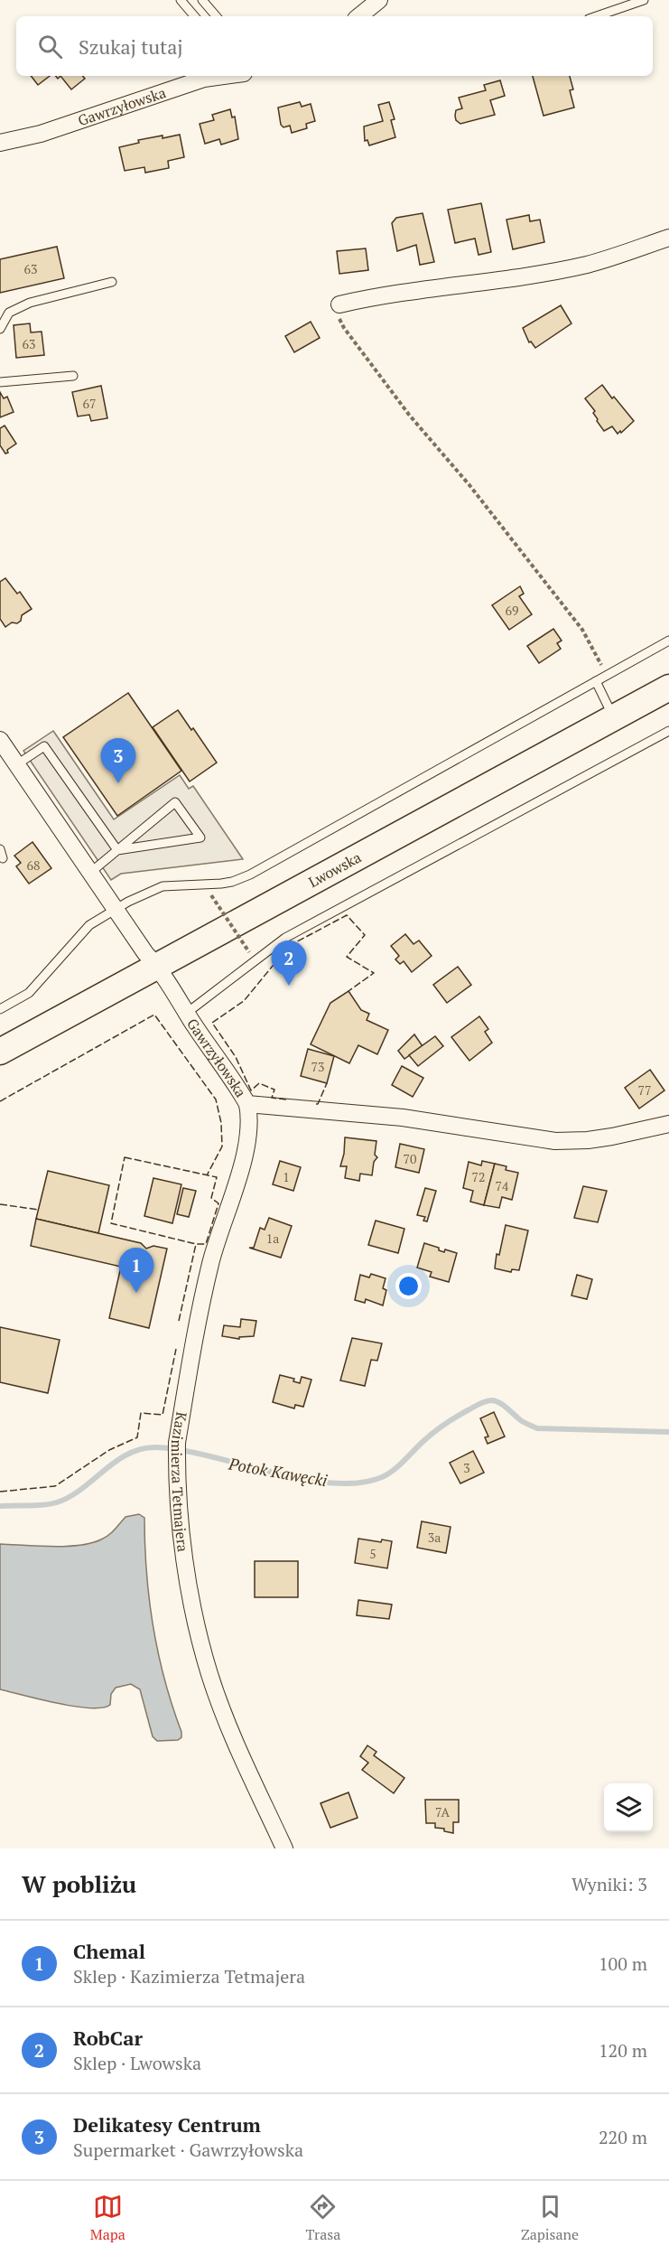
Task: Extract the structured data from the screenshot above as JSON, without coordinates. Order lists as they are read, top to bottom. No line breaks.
{"streets":{"main road":["Lwowska"],"street":["Gawrzyłowska","Kazimierza Tetmajera"]},"crossings":[["Gawrzyłowska","Lwowska"],["Gawrzyłowska","Kazimierza Tetmajera"]],"water":["Potok Kawęcki"],"house_numbers":["63","63","67","69","68","73","77","70","1","72","74","1a","3","3a","5","7A"],"page":{"search":"Szukaj tutaj","pins":["3","2","1"],"heading":["W pobliżu","Wyniki: 3"],"list":[{"mark":"1","name":"Chemal","note":"Sklep · Kazimierza Tetmajera","value":"100 m"},{"mark":"2","name":"RobCar","note":"Sklep · Lwowska","value":"120 m"},{"mark":"3","name":"Delikatesy Centrum","note":"Supermarket · Gawrzyłowska","value":"220 m"}],"nav":["Mapa","Trasa","Zapisane"]}}
